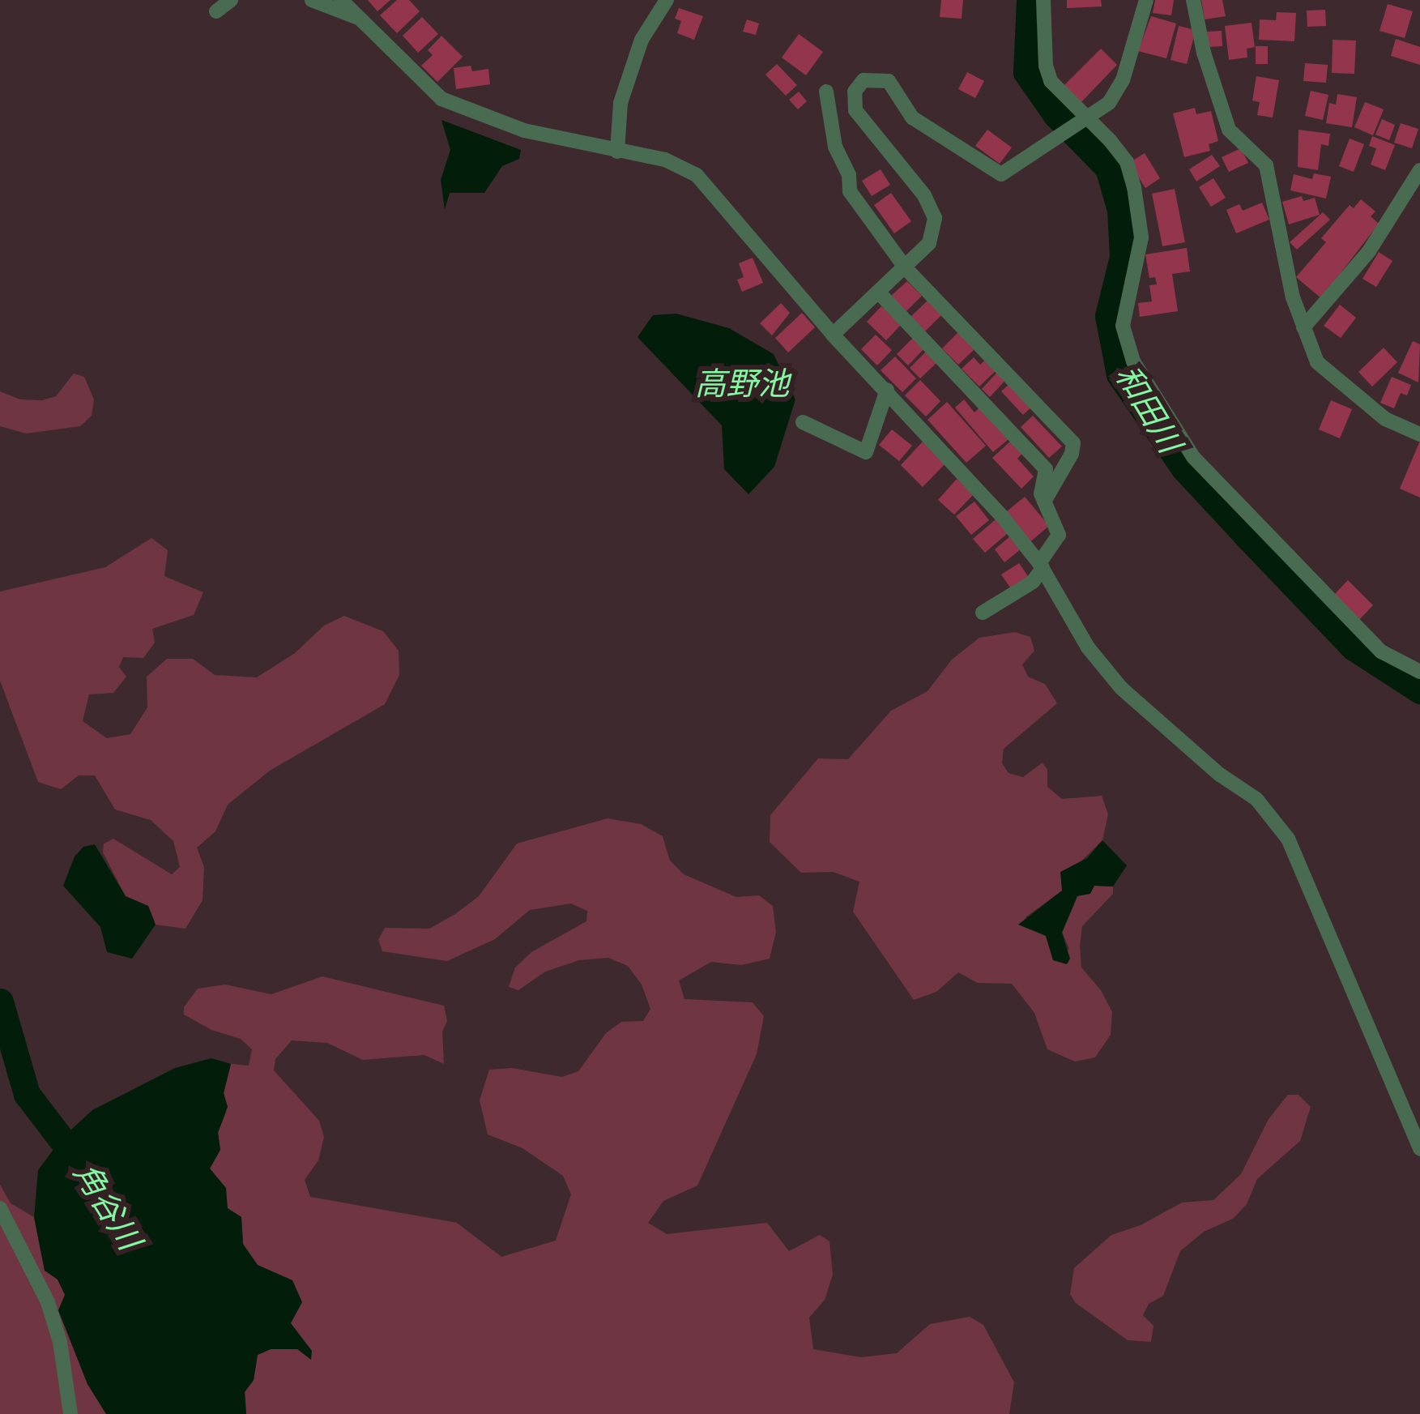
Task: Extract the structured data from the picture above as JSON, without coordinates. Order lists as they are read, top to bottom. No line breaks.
{"water":["高野池","和田川","角谷川"]}
